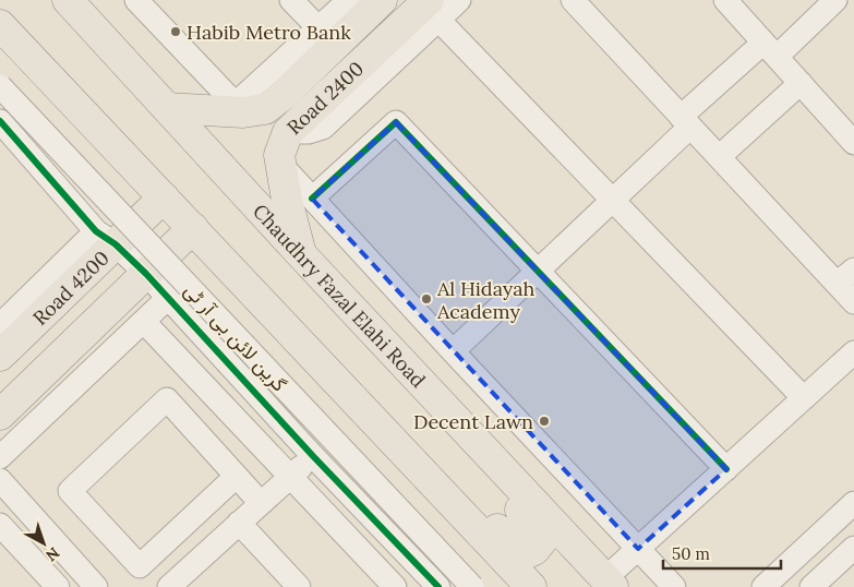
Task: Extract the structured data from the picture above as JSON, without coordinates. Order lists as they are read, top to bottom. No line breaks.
{"streets":{"main road":["Road 2400","Road 4200","Chaudhry Fazal Elahi Road"],"street":["گرین لائن بی آر ٹی"]},"crossings":[["Road 2400","Chaudhry Fazal Elahi Road"]],"places":["Habib Metro Bank","Al Hidayah Academy","Decent Lawn"],"scale_bar":"50 m","north":"bottom right"}
